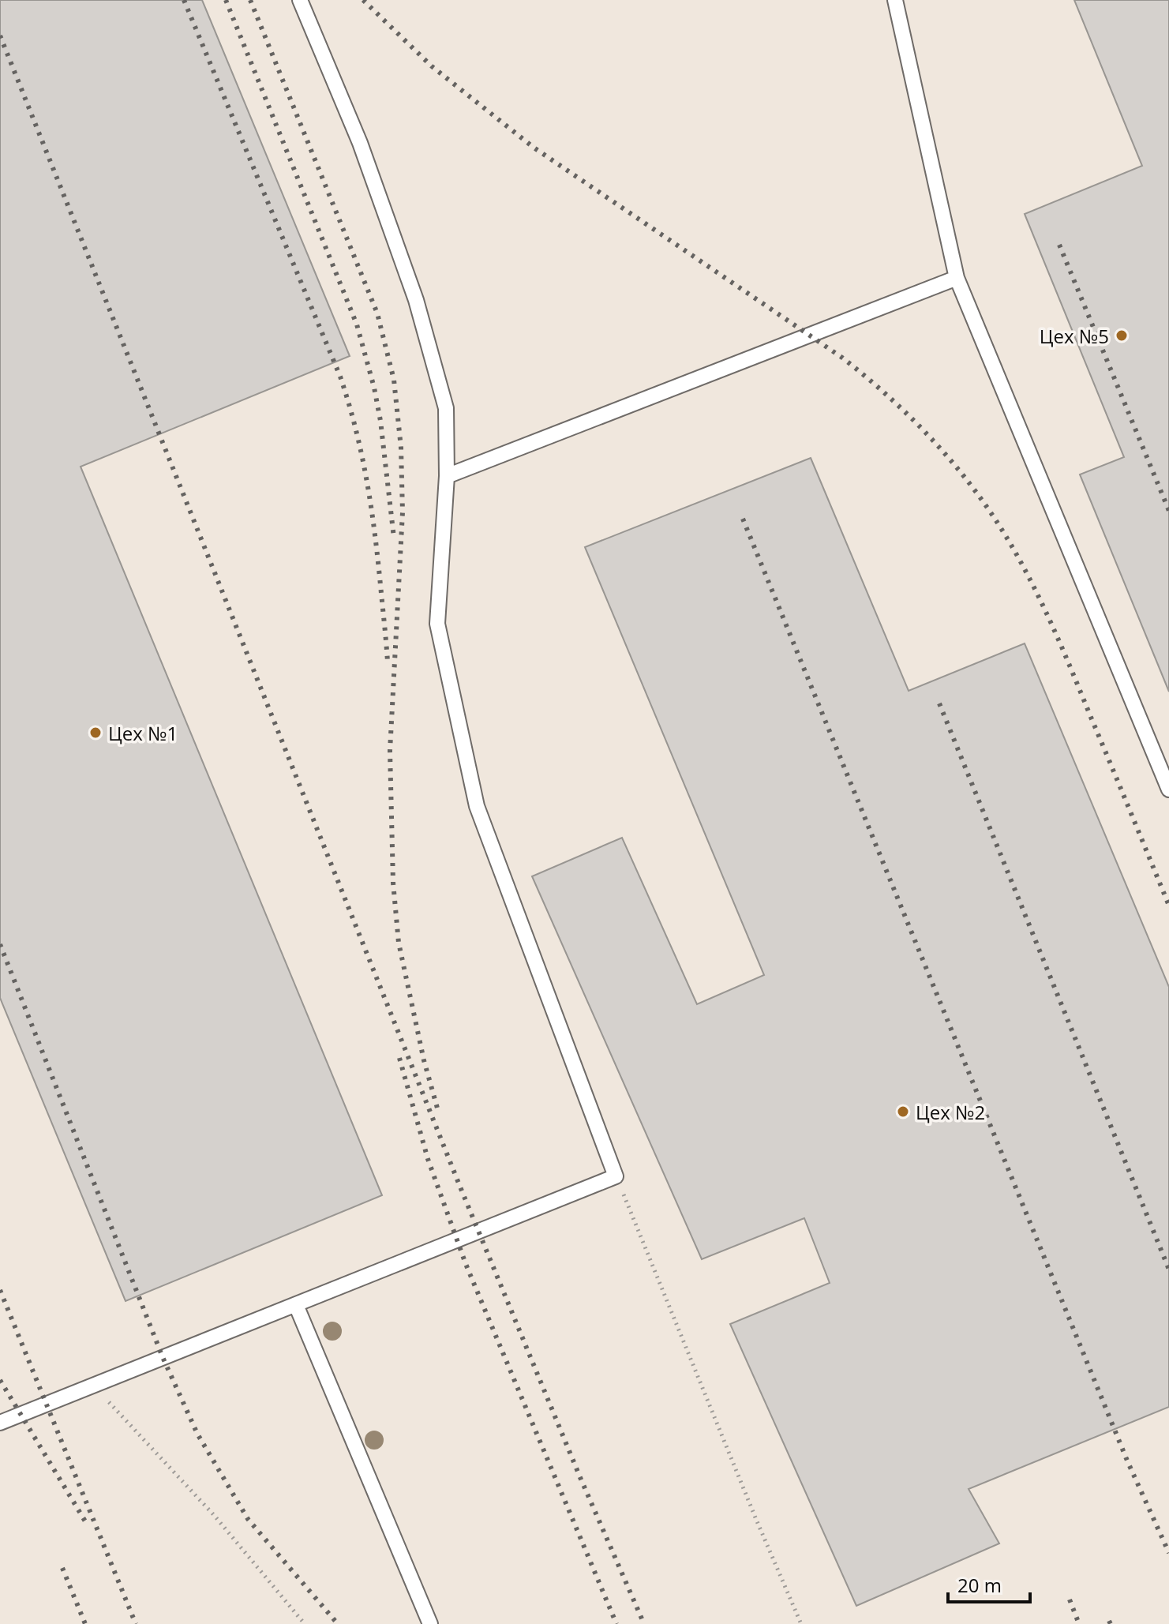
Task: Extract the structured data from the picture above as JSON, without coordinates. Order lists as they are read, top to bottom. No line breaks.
{"places":["Цех №5","Цех №1","Цех №2"],"scale_bar":"20 m"}
